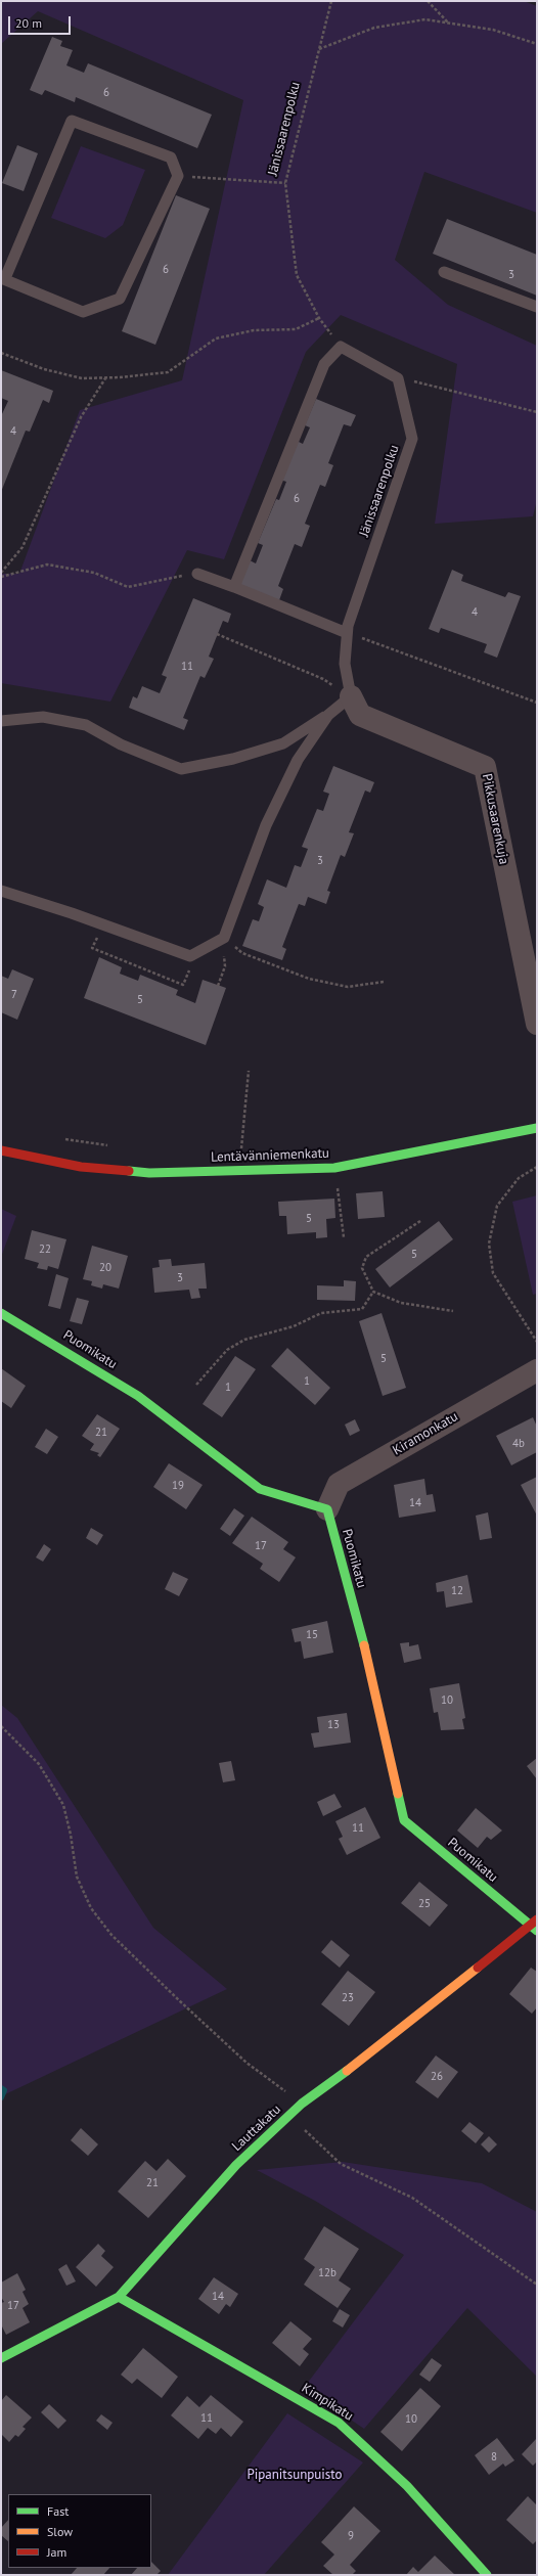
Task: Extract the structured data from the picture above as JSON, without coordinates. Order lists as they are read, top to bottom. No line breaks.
{"streets":{"street":["Pikkusaarenkuja","Lentävänniemenkatu","Puomikatu","Kiramonkatu","Lauttakatu","Kimpikatu"],"lane":["Jänissaarenpolku"]},"crossings":[["Jänissaarenpolku","Pikkusaarenkuja"],["Puomikatu","Kiramonkatu"],["Puomikatu","Lauttakatu"],["Lauttakatu","Kimpikatu"]],"parks":["Pipanitsunpuisto"],"house_numbers":["6","6","3","4","6","4","11","3","7","5","5","22","5","20","3","5","1","1","21","4b","19","14","17","12","15","10","13","11","25","23","26","21","12b","14","17","11","10","8","9"],"legend":["Fast","Slow","Jam"],"scale_bar":"20 m"}
